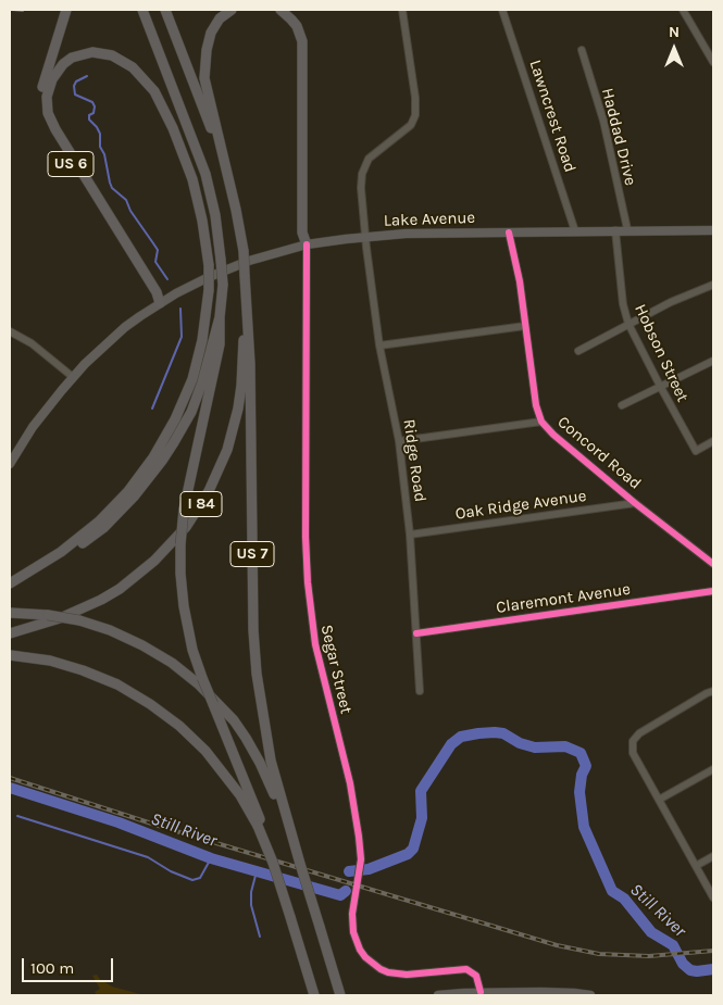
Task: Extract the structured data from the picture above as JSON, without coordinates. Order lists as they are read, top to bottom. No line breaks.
{"streets":{"highway":["US 6","I 84","US 7"],"main road":["Lake Avenue"],"street":["Lawncrest Road","Haddad Drive","Hobson Street","Concord Road","Ridge Road","Oak Ridge Avenue","Claremont Avenue","Segar Street"]},"crossings":[["Lawncrest Road","Lake Avenue"],["Haddad Drive","Lake Avenue"],["US 6","Lake Avenue"],["Lake Avenue","Hobson Street"],["Lake Avenue","Concord Road"],["Lake Avenue","Ridge Road"],["Lake Avenue","Segar Street"],["Concord Road","Oak Ridge Avenue"],["Ridge Road","Oak Ridge Avenue"],["Ridge Road","Claremont Avenue"],["I 84","US 7"]],"water":["Still River"],"scale_bar":"100 m","north":"top"}
